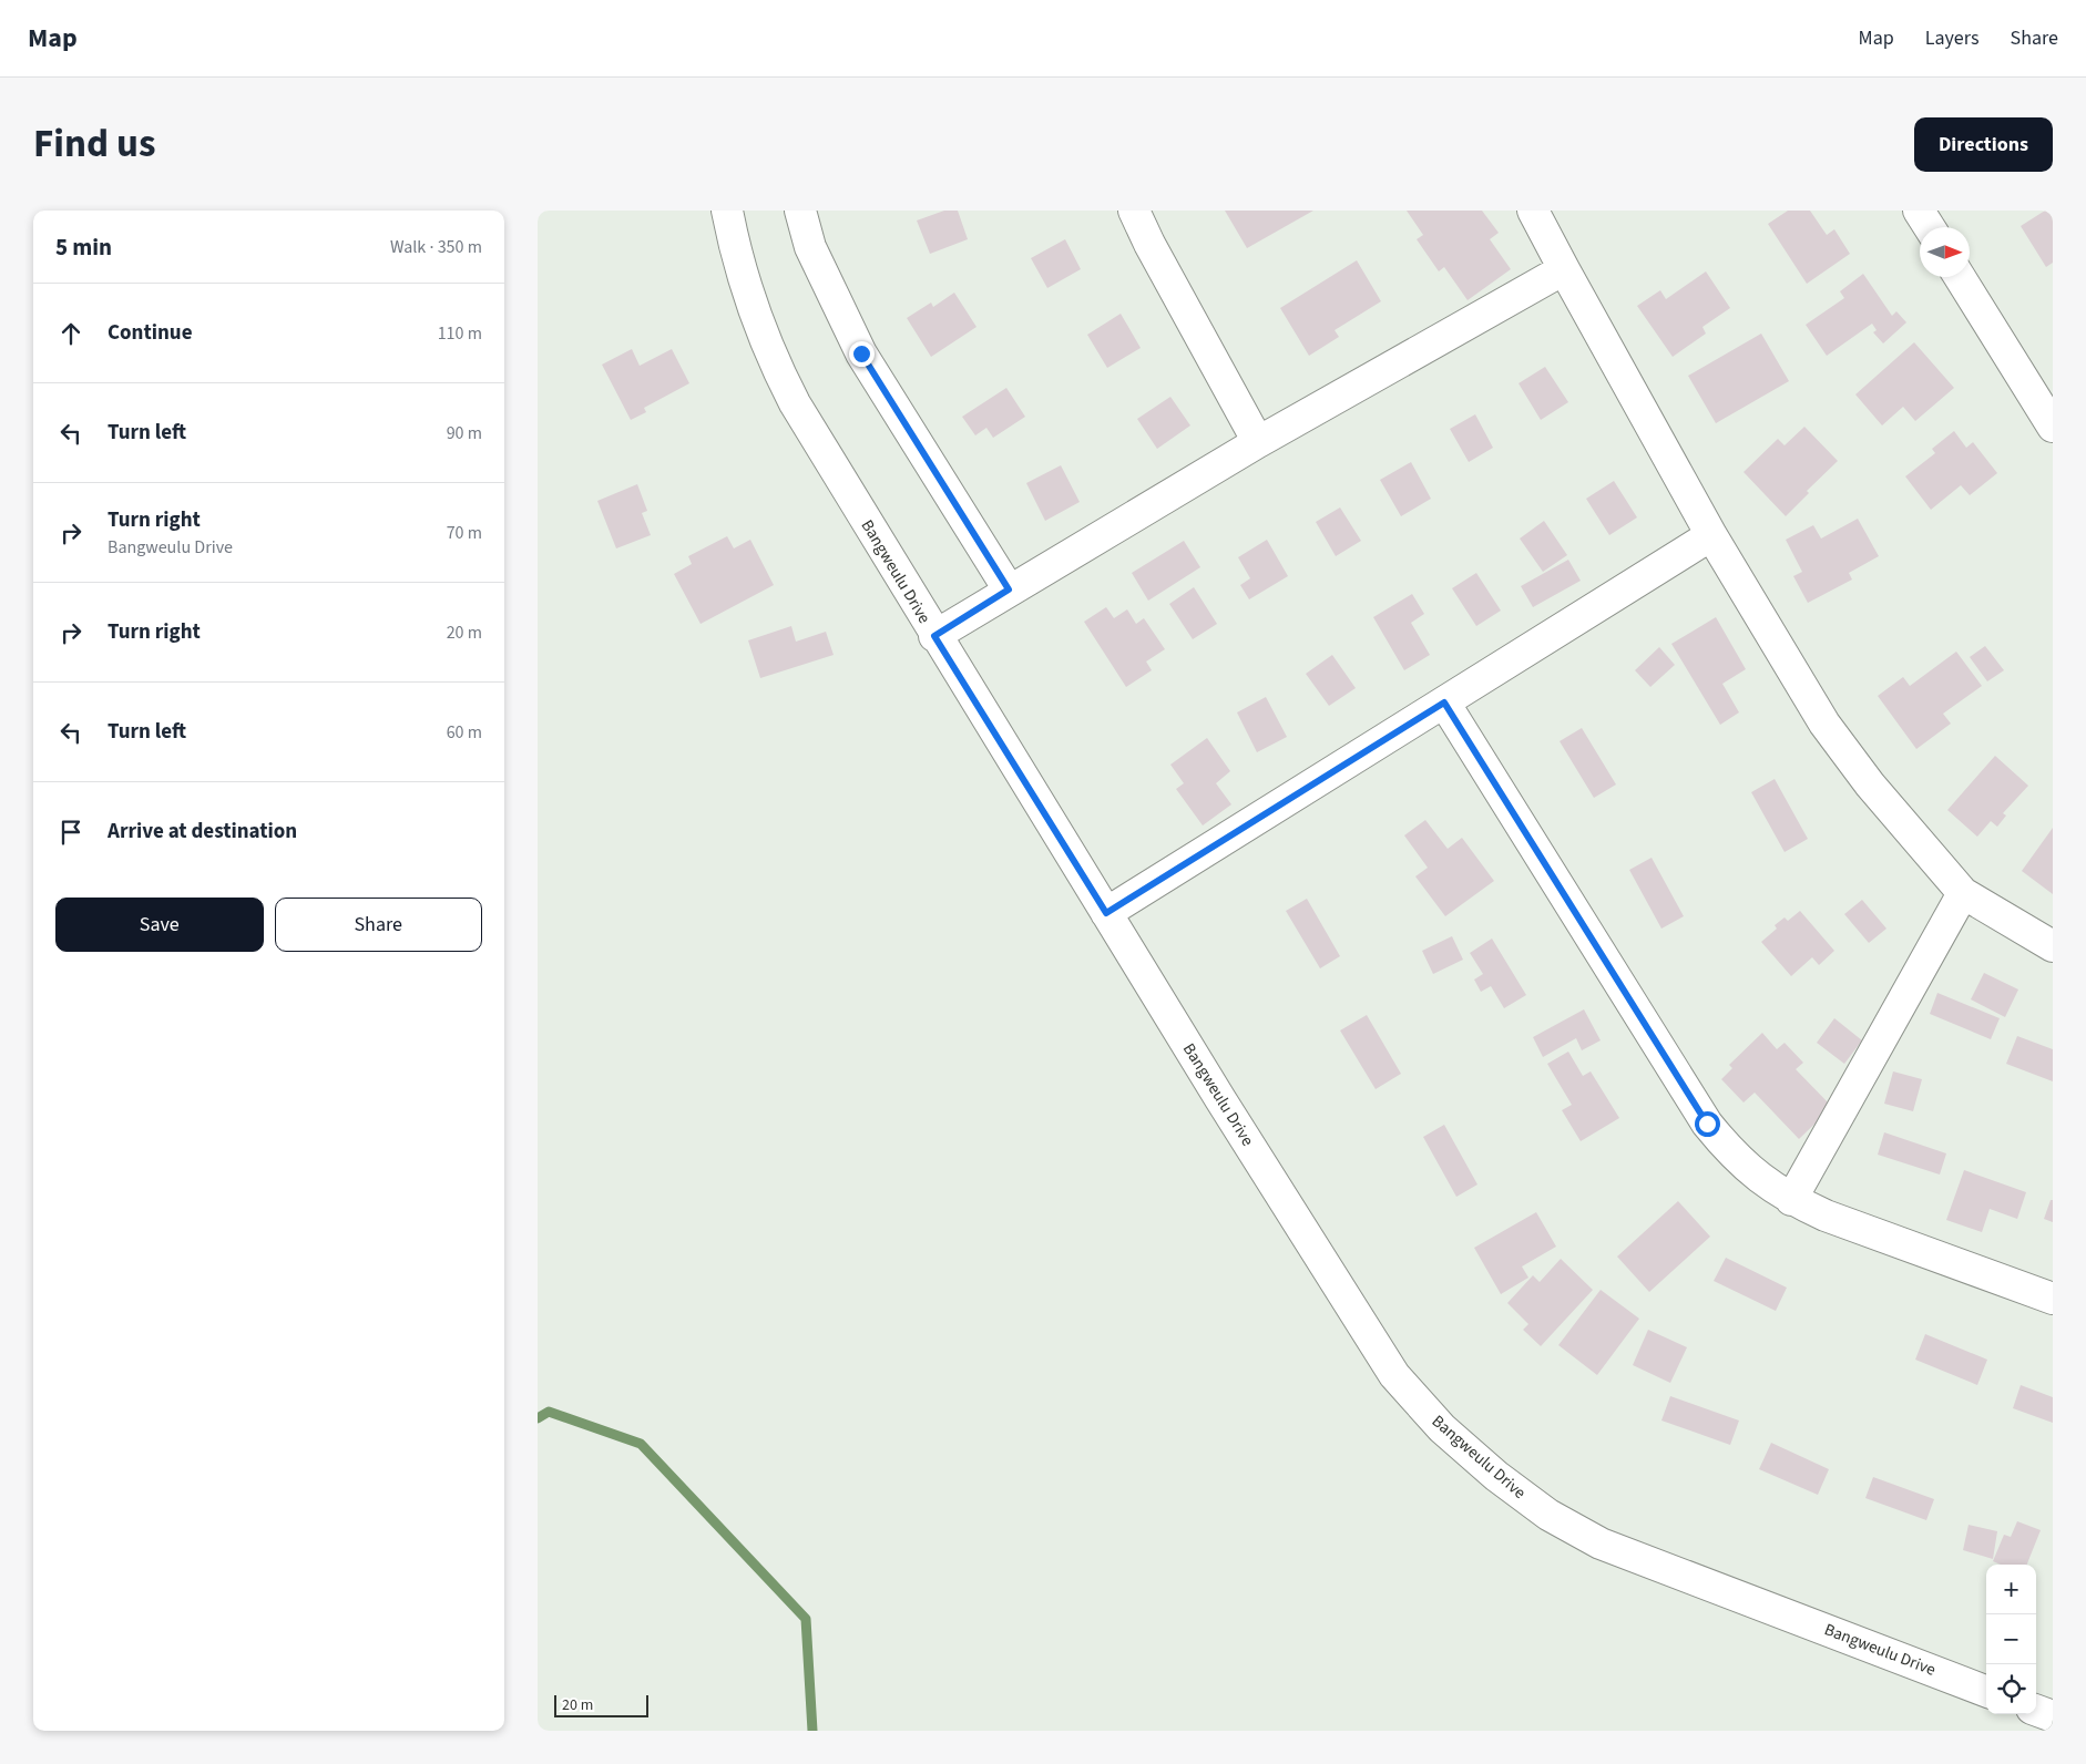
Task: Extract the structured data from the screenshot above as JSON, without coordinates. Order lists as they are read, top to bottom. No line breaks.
{"streets":{"street":["Bangweulu Drive"]},"scale_bar":"20 m","north":"right","page":{"header":"Map","nav":["Map","Layers","Share"],"title":"Find us","buttons":["Directions",["Save","Share"]],"heading":["5 min","Walk · 350 m"],"list":[["Continue","110 m"],["Turn left","90 m"],["Turn right","Bangweulu Drive","70 m"],["Turn right","20 m"],["Turn left","60 m"],"Arrive at destination"],"map_buttons":["+","−"],"scale":"20 m"}}
